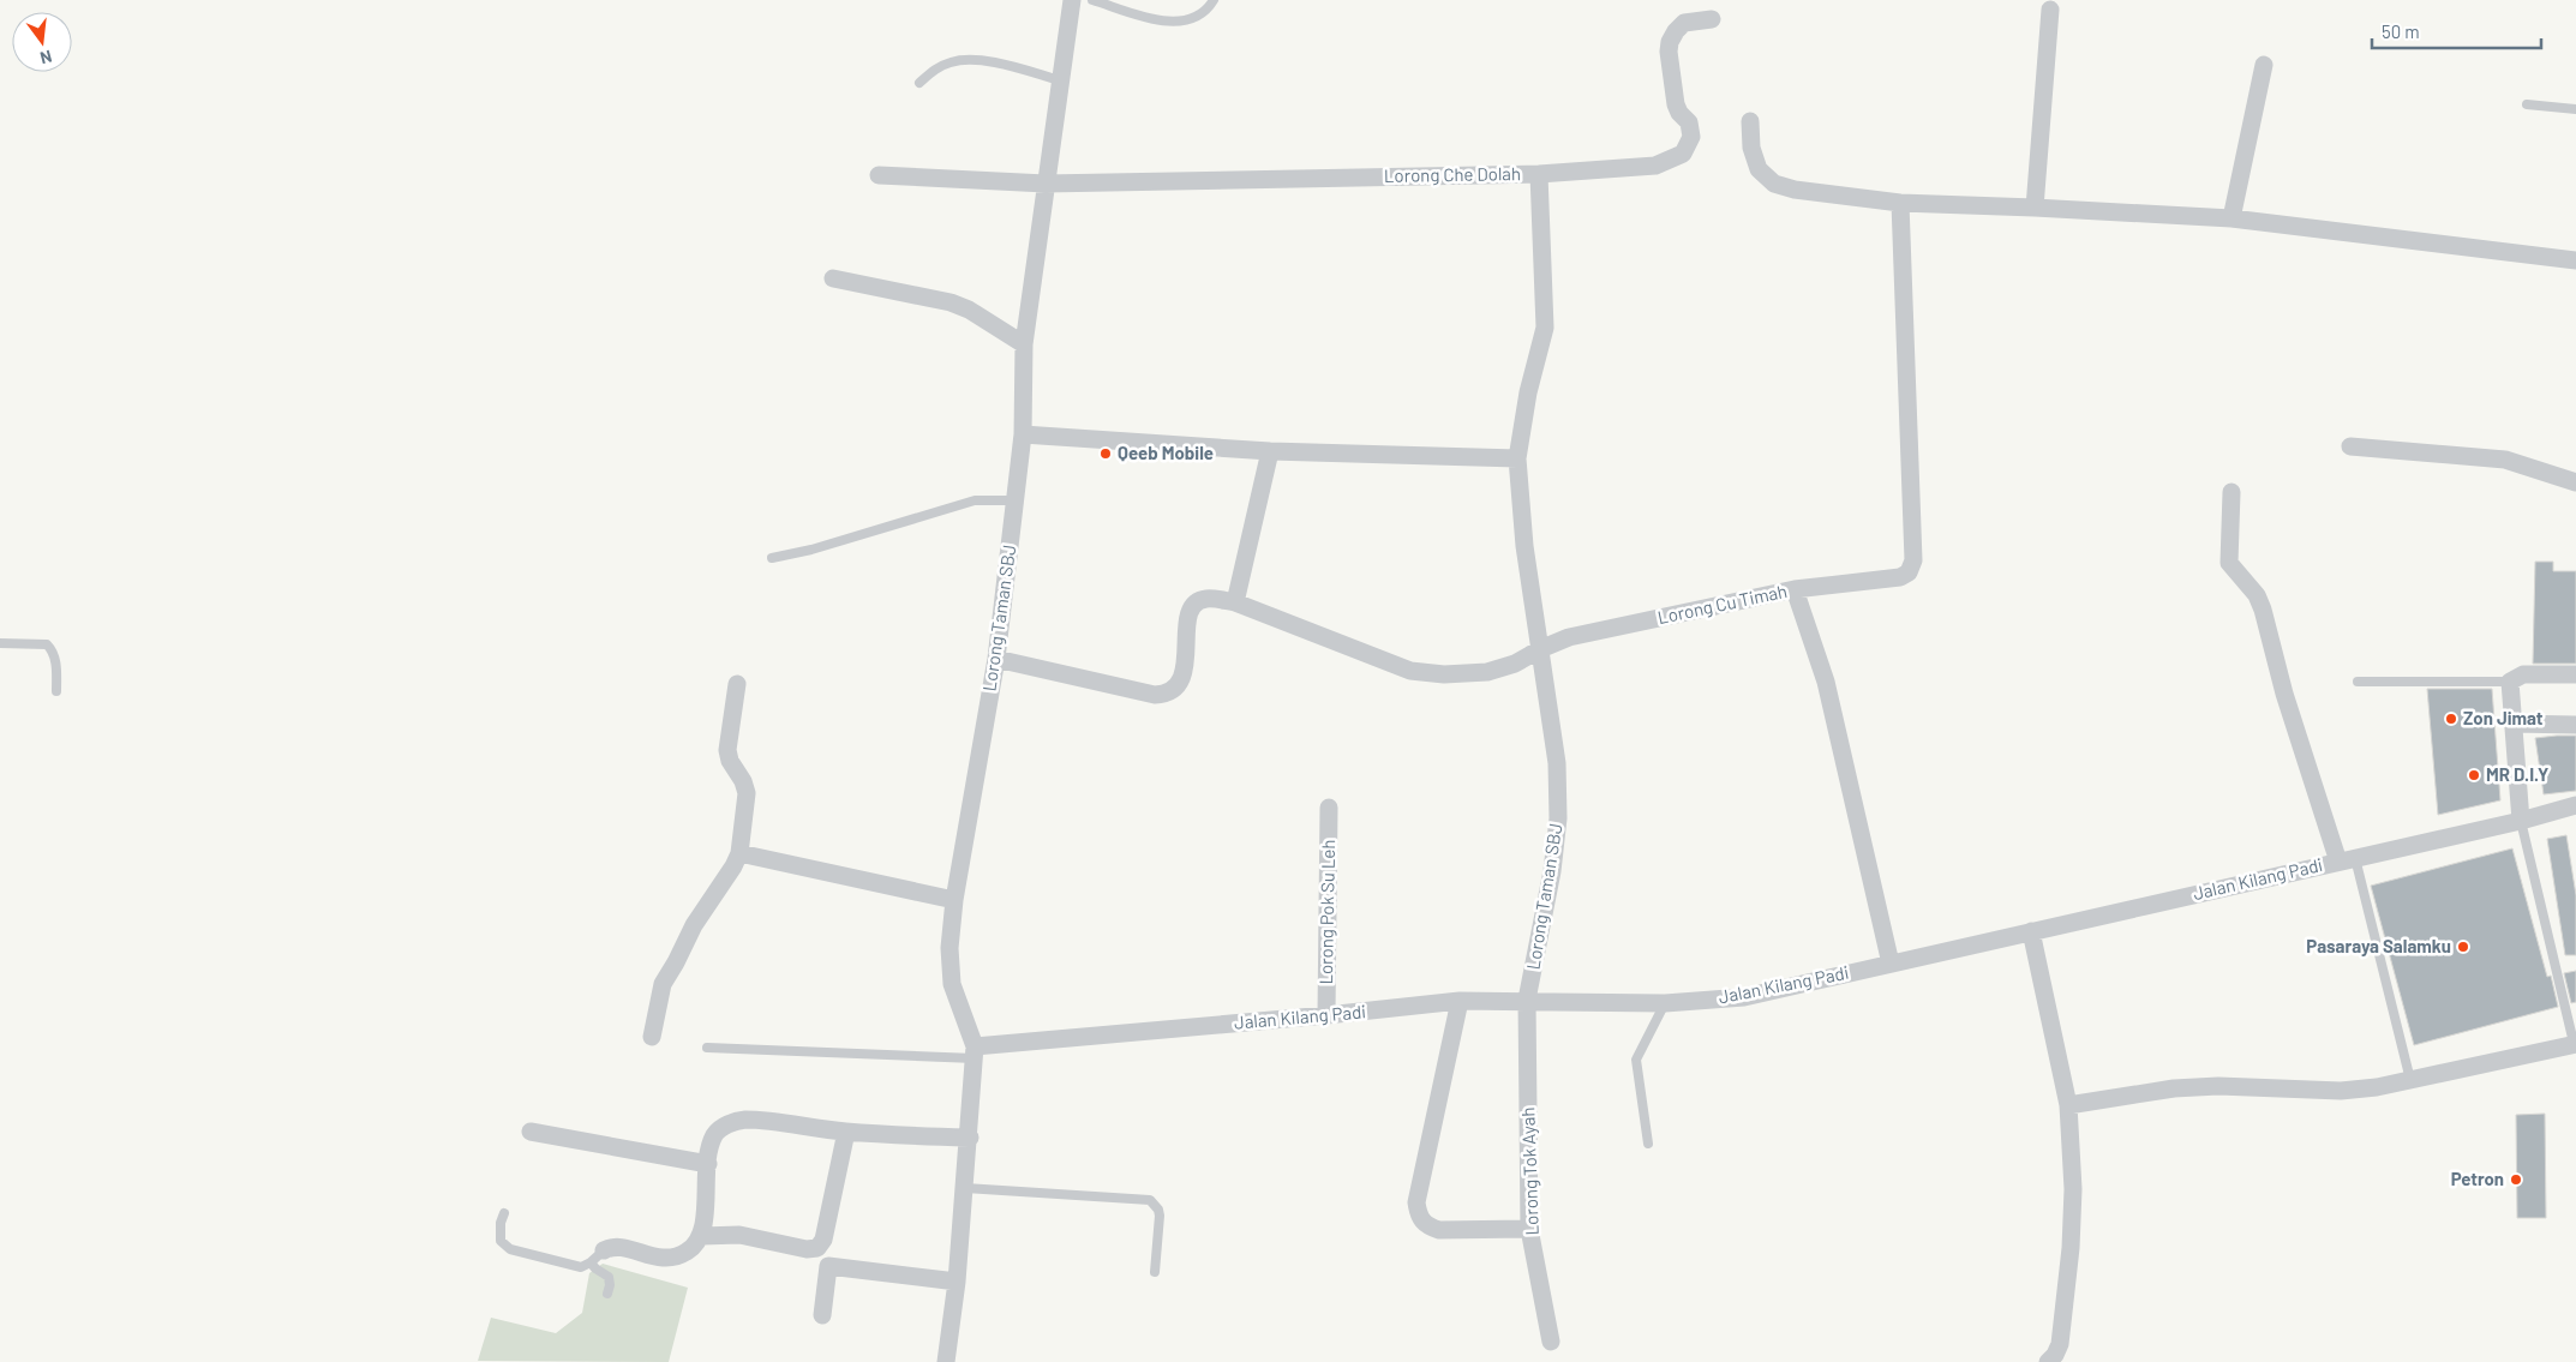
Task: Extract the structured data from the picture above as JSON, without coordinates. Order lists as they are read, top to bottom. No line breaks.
{"streets":{"street":["Lorong Che Dolah","Lorong Cu Timah","Lorong Taman SBJ","Jalan Kilang Padi","Lorong Pok Su Leh","Lorong Tok Ayah"]},"crossings":[["Lorong Che Dolah","Lorong Taman SBJ"],["Lorong Cu Timah","Lorong Taman SBJ"],["Lorong Taman SBJ","Jalan Kilang Padi"],["Lorong Taman SBJ","Lorong Tok Ayah"],["Jalan Kilang Padi","Lorong Pok Su Leh"],["Jalan Kilang Padi","Lorong Tok Ayah"]],"places":["Qeeb Mobile","Zon Jimat","MR D.I.Y","Pasaraya Salamku","Petron"],"scale_bar":"50 m","north":"bottom"}
